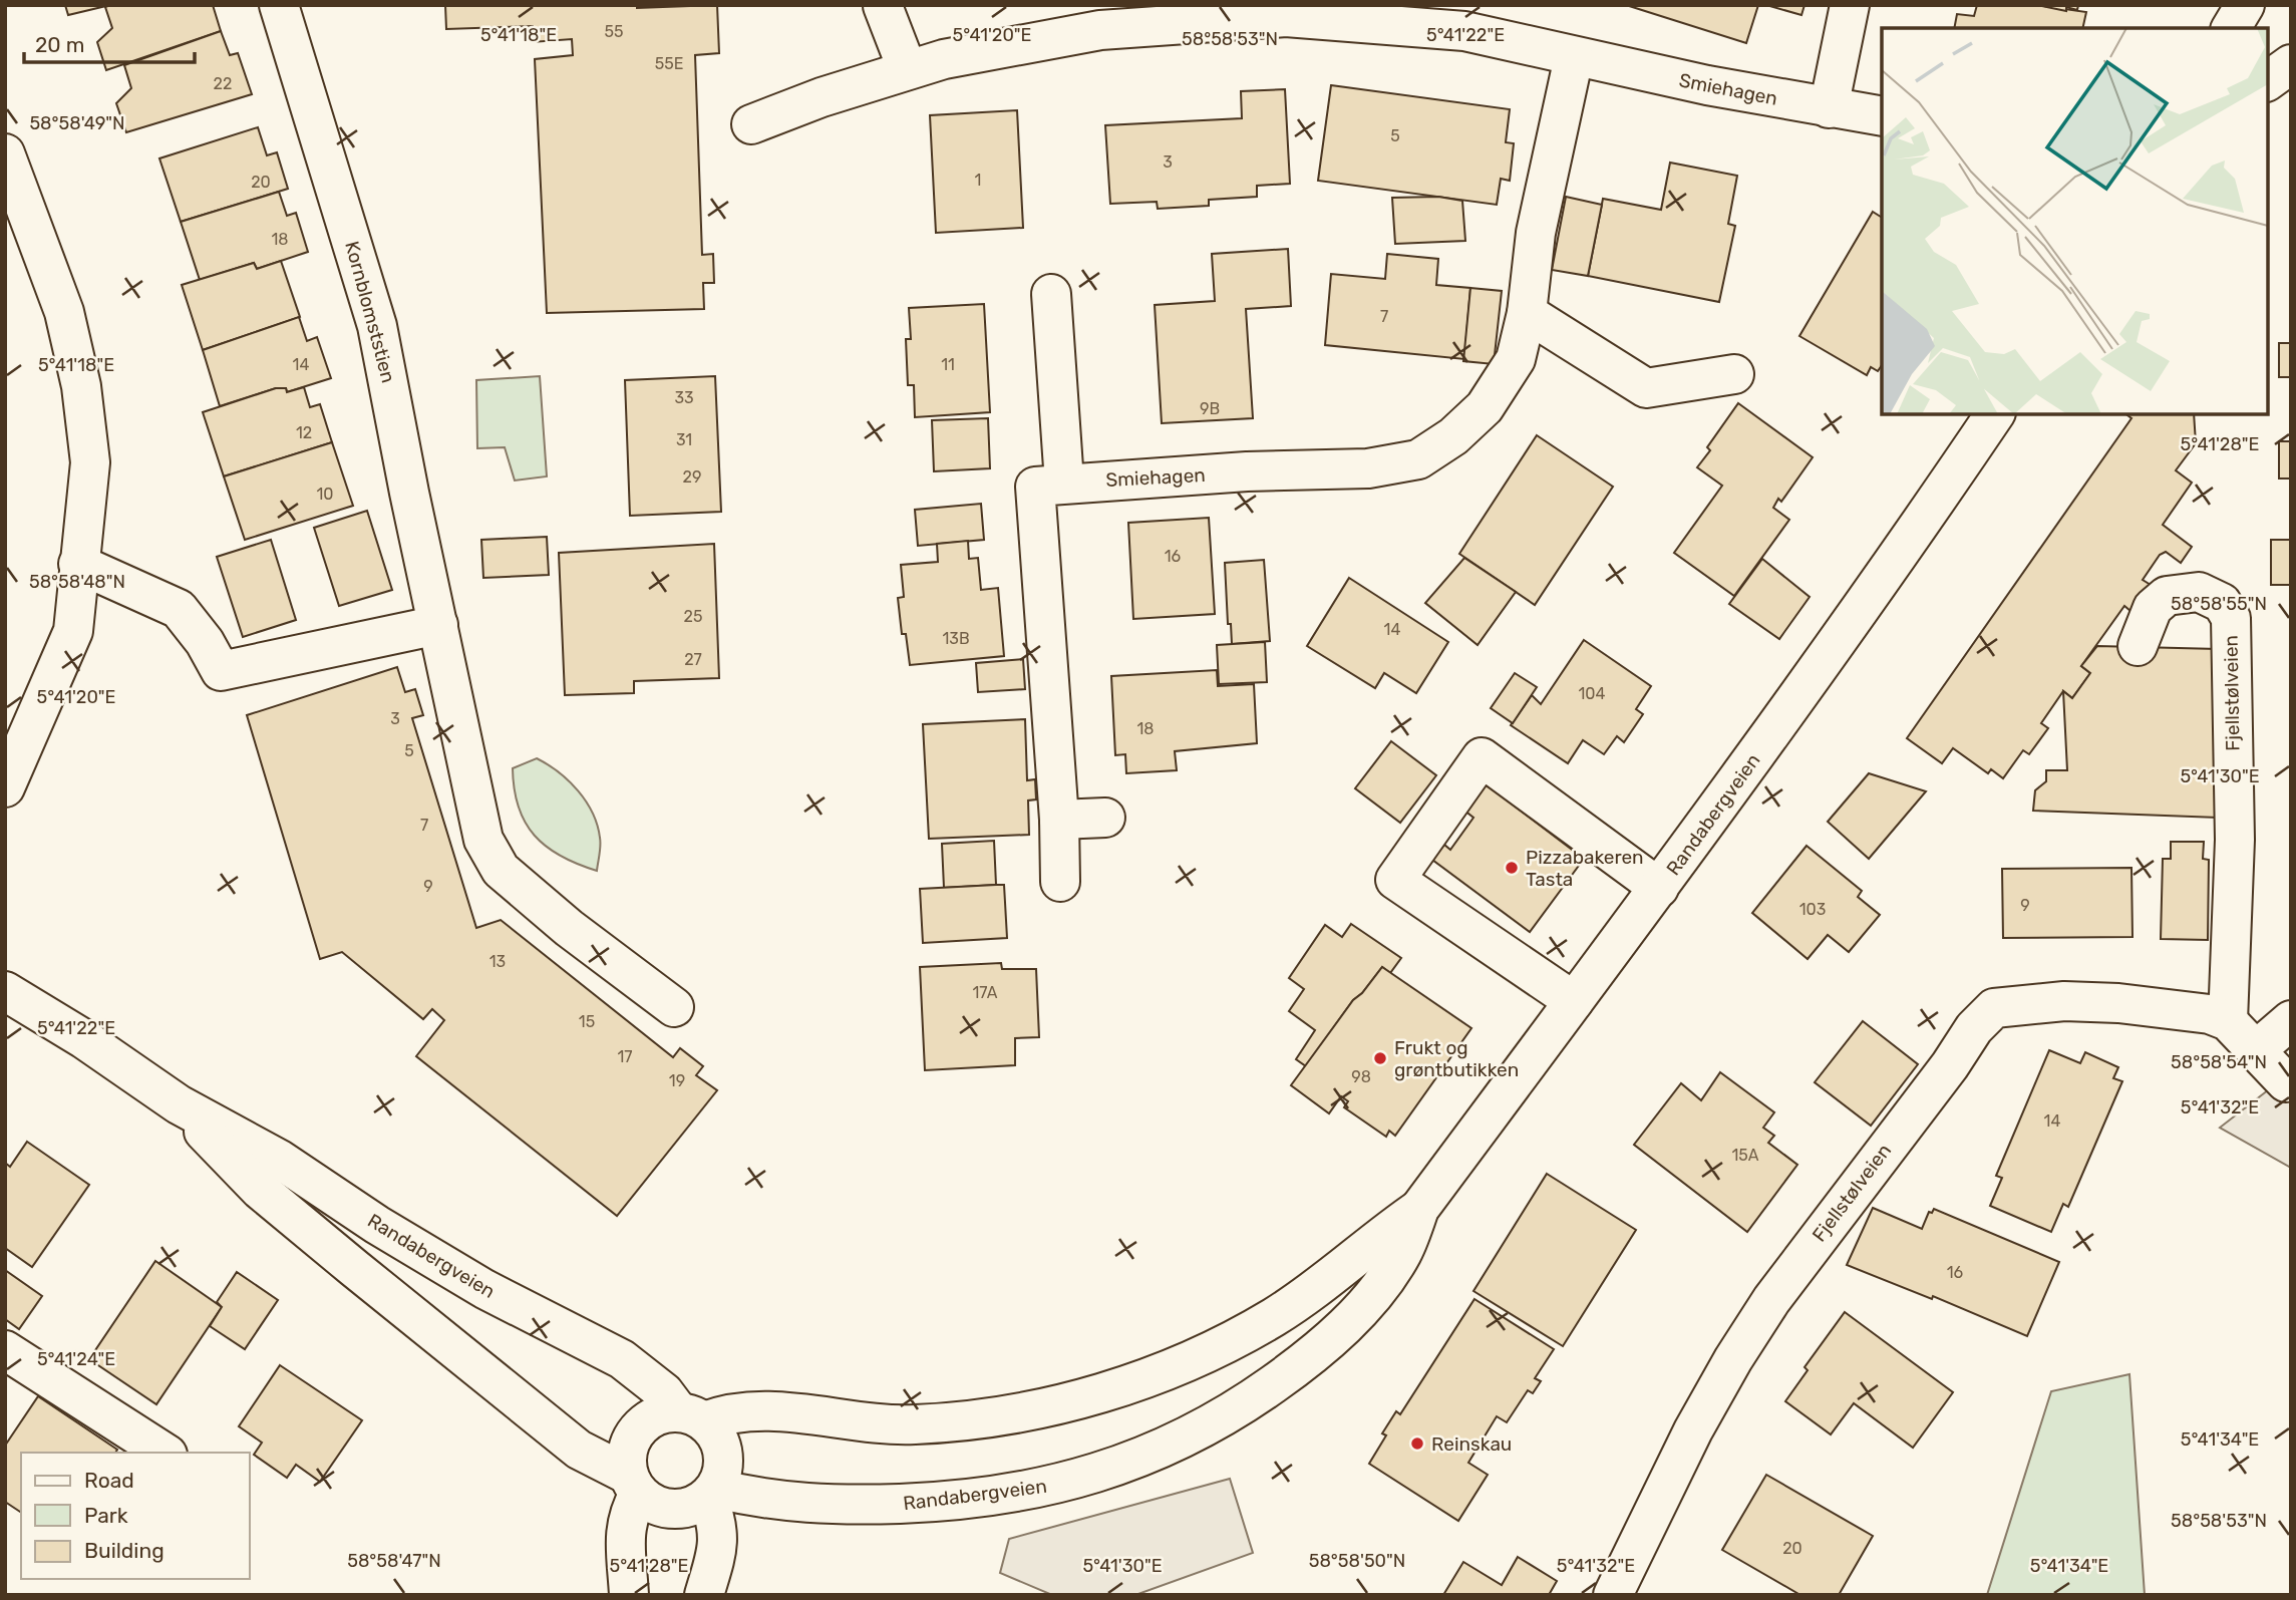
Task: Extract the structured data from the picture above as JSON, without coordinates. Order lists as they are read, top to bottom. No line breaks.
{"streets":{"street":["Smiehagen","Kornblomststien","Fjellstølveien","Randabergveien"]},"places":["Pizzabakeren Tasta","Frukt og grøntbutikken","Reinskau"],"house_numbers":["55","55E","22","5","3","1","20","18","7","14","11","33","9B","12","31","29","10","16","25","14","13B","27","104","3","18","5","7","9","9","103","13","17A","15","17","98","19","14","15A","16","20"],"legend":["Road","Park","Building"],"scale_bar":"20 m","coordinates":["5°41'18\"E","5°41'20\"E","5°41'22\"E","58°58'53\"N","58°58'49\"N","5°41'28\"E","58°58'48\"N","58°58'55\"N","5°41'30\"E","58°58'54\"N","5°41'32\"E","5°41'24\"E","5°41'34\"E","58°58'47\"N","58°58'50\"N"]}
